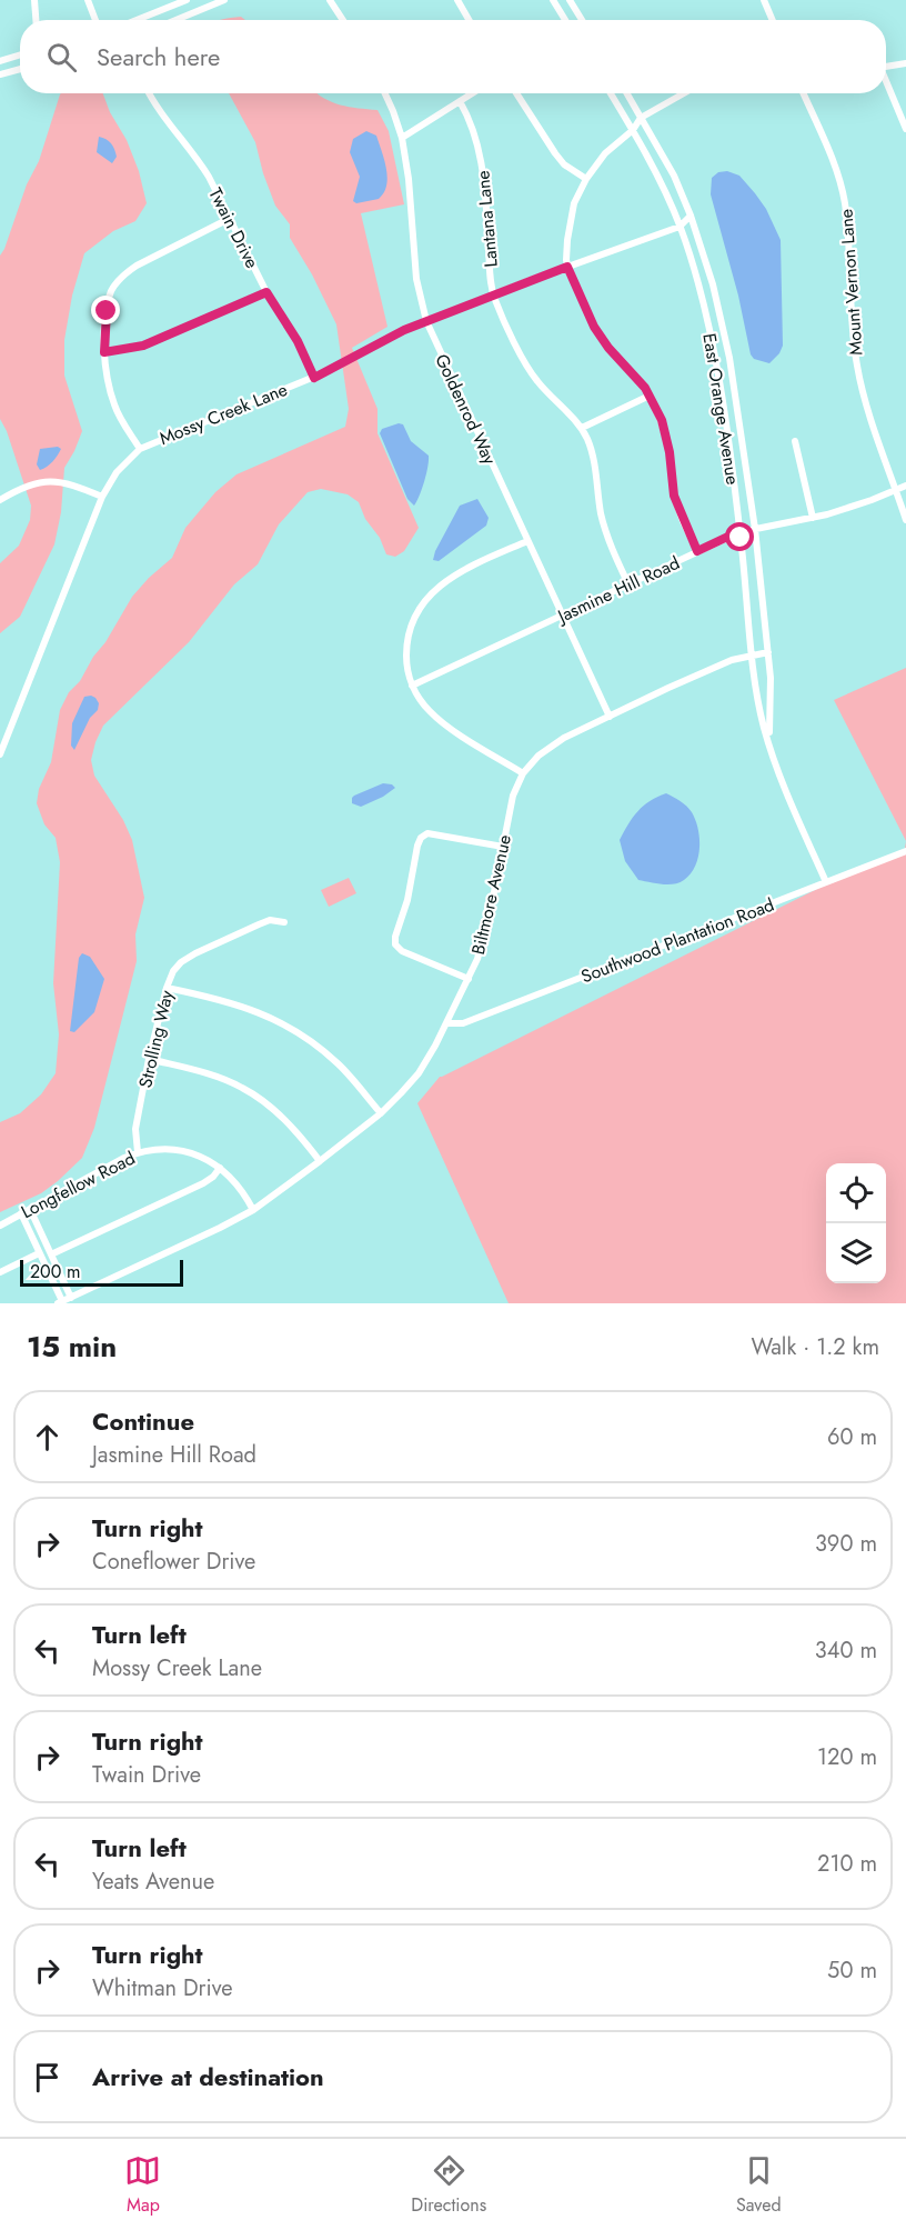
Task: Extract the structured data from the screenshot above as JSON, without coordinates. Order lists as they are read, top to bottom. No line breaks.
{"streets":{"street":["Lantana Lane","Twain Drive","Mount Vernon Lane","Goldenrod Way","East Orange Avenue","Mossy Creek Lane","Jasmine Hill Road","Biltmore Avenue","Southwood Plantation Road","Strolling Way","Longfellow Road"]},"crossings":[["Lantana Lane","Mossy Creek Lane"],["Lantana Lane","Jasmine Hill Road"],["Twain Drive","Mossy Creek Lane"],["Mount Vernon Lane","Jasmine Hill Road"],["Goldenrod Way","Mossy Creek Lane"],["Goldenrod Way","Jasmine Hill Road"],["Goldenrod Way","Biltmore Avenue"],["East Orange Avenue","Mossy Creek Lane"],["East Orange Avenue","Jasmine Hill Road"],["East Orange Avenue","Biltmore Avenue"],["East Orange Avenue","Southwood Plantation Road"],["Biltmore Avenue","Southwood Plantation Road"],["Biltmore Avenue","Longfellow Road"],["Strolling Way","Longfellow Road"]],"scale_bar":"200 m","page":{"search":"Search here","scale":"200 m","heading":["15 min","Walk · 1.2 km"],"list":[["Continue","Jasmine Hill Road","60 m"],["Turn right","Coneflower Drive","390 m"],["Turn left","Mossy Creek Lane","340 m"],["Turn right","Twain Drive","120 m"],["Turn left","Yeats Avenue","210 m"],["Turn right","Whitman Drive","50 m"],"Arrive at destination"],"nav":["Map","Directions","Saved"]}}
